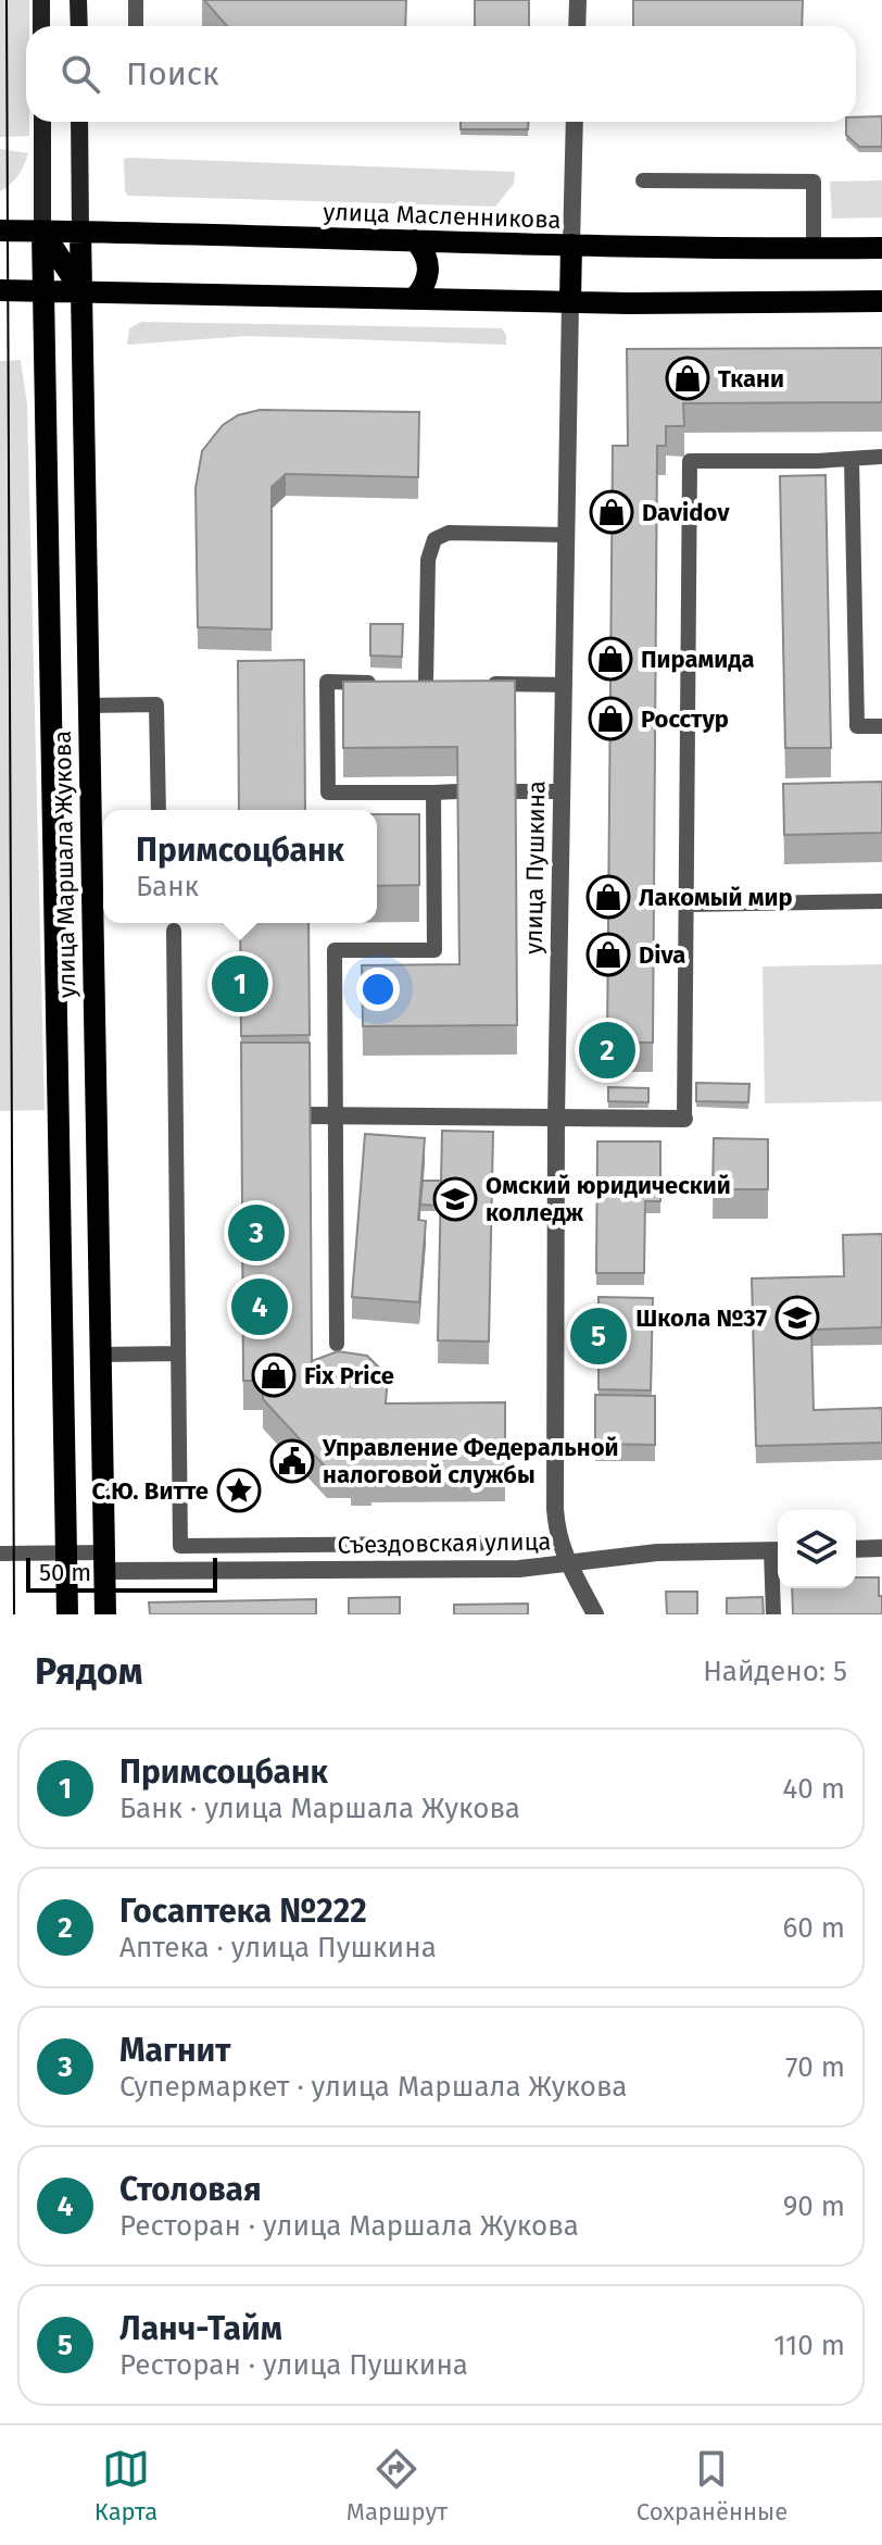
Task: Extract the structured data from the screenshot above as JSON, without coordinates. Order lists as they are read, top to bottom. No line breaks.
{"streets":{"main road":["улица Масленникова","улица Маршала Жукова","улица Пушкина"],"street":["Съездовская улица"]},"crossings":[["улица Масленникова","улица Маршала Жукова"],["улица Масленникова","улица Пушкина"],["улица Маршала Жукова","Съездовская улица"],["улица Пушкина","Съездовская улица"]],"places":{"shop":["Ткани","Davidov","Пирамида","Росстур","Лакомый мир","Diva","Fix Price"],"school or university":["Омский юридический колледж","Школа №37"],"public building":["Управление Федеральной налоговой службы"],"place":["С.Ю. Витте"]},"scale_bar":"50 m","page":{"search":"Поиск","popup":["Примсоцбанк","Банк"],"pins":["1","2","3","4","5"],"scale":"50 m","heading":["Рядом","Найдено: 5"],"list":[{"mark":"1","name":"Примсоцбанк","note":"Банк · улица Маршала Жукова","value":"40 m"},{"mark":"2","name":"Госаптека №222","note":"Аптека · улица Пушкина","value":"60 m"},{"mark":"3","name":"Магнит","note":"Супермаркет · улица Маршала Жукова","value":"70 m"},{"mark":"4","name":"Столовая","note":"Ресторан · улица Маршала Жукова","value":"90 m"},{"mark":"5","name":"Ланч-Тайм","note":"Ресторан · улица Пушкина","value":"110 m"}],"nav":["Карта","Маршрут","Сохранённые"]}}
